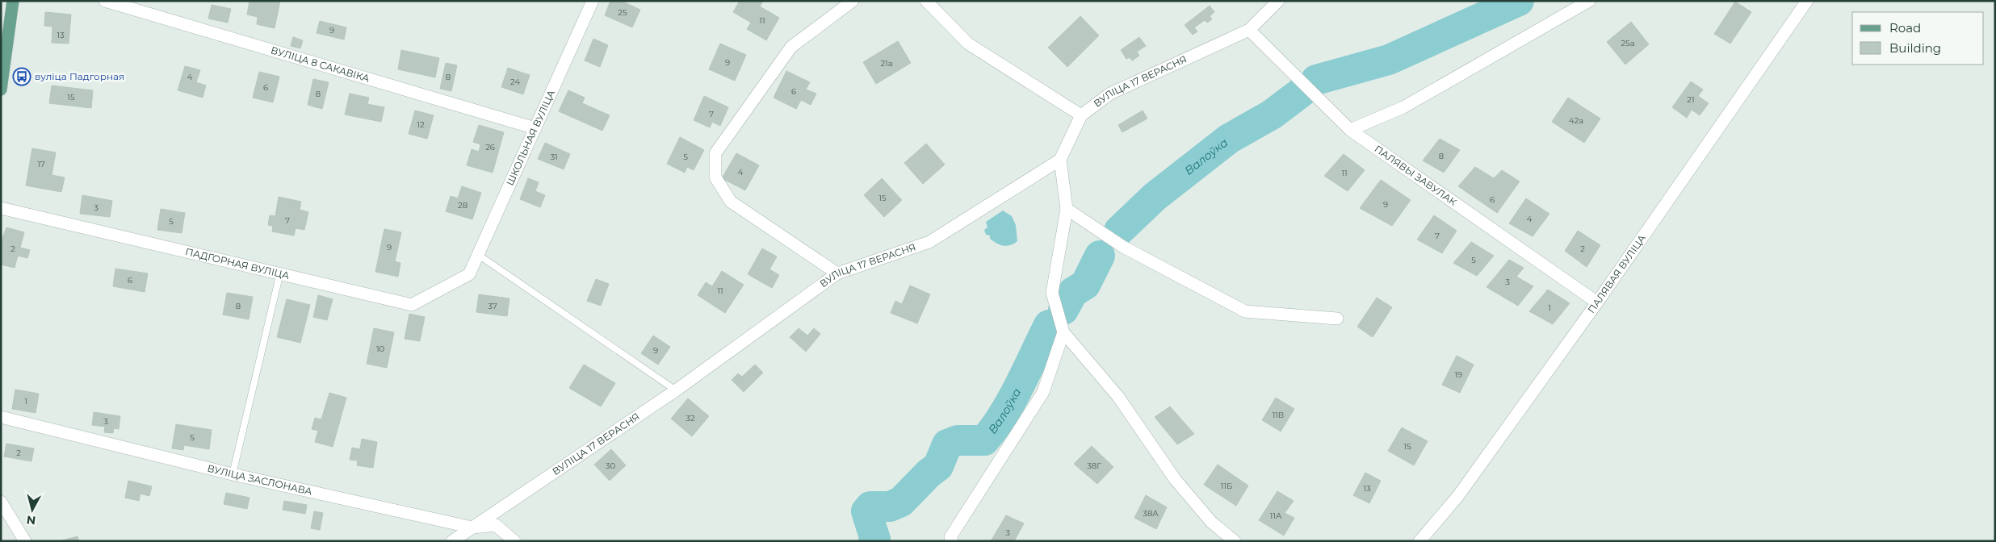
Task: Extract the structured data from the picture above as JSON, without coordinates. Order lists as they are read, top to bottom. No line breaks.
{"streets":{"street":["ВУЛІЦА 8 САКАВІКА","ВУЛІЦА 17 ВЕРАСНЯ","ШКОЛЬНАЯ ВУЛІЦА","ПАЛЯВЫ ЗАВУЛАК","ПАДГОРНАЯ ВУЛІЦА","ПАЛЯВАЯ ВУЛІЦА","ВУЛІЦА ЗАСЛОНАВА"]},"crossings":[["ВУЛІЦА 8 САКАВІКА","ШКОЛЬНАЯ ВУЛІЦА"],["ВУЛІЦА 17 ВЕРАСНЯ","ПАЛЯВЫ ЗАВУЛАК"],["ВУЛІЦА 17 ВЕРАСНЯ","ВУЛІЦА ЗАСЛОНАВА"],["ШКОЛЬНАЯ ВУЛІЦА","ПАДГОРНАЯ ВУЛІЦА"],["ПАЛЯВЫ ЗАВУЛАК","ПАЛЯВАЯ ВУЛІЦА"]],"water":["Валоўка"],"places":{"bus stop":["вуліца Падгорная"]},"house_numbers":["25","11","9","13","25а","9","21а","4","8","24","6","6","8","15","21","7","42а","12","26","8","31","5","17","4","11","15","6","9","28","3","4","7","5","7","9","2","2","5","6","3","11","8","37","1","10","9","19","1","11В","32","3","5","15","2","30","38Г","11Б","13","38А","11А","3"],"legend":["Road","Building"],"north":"bottom"}
